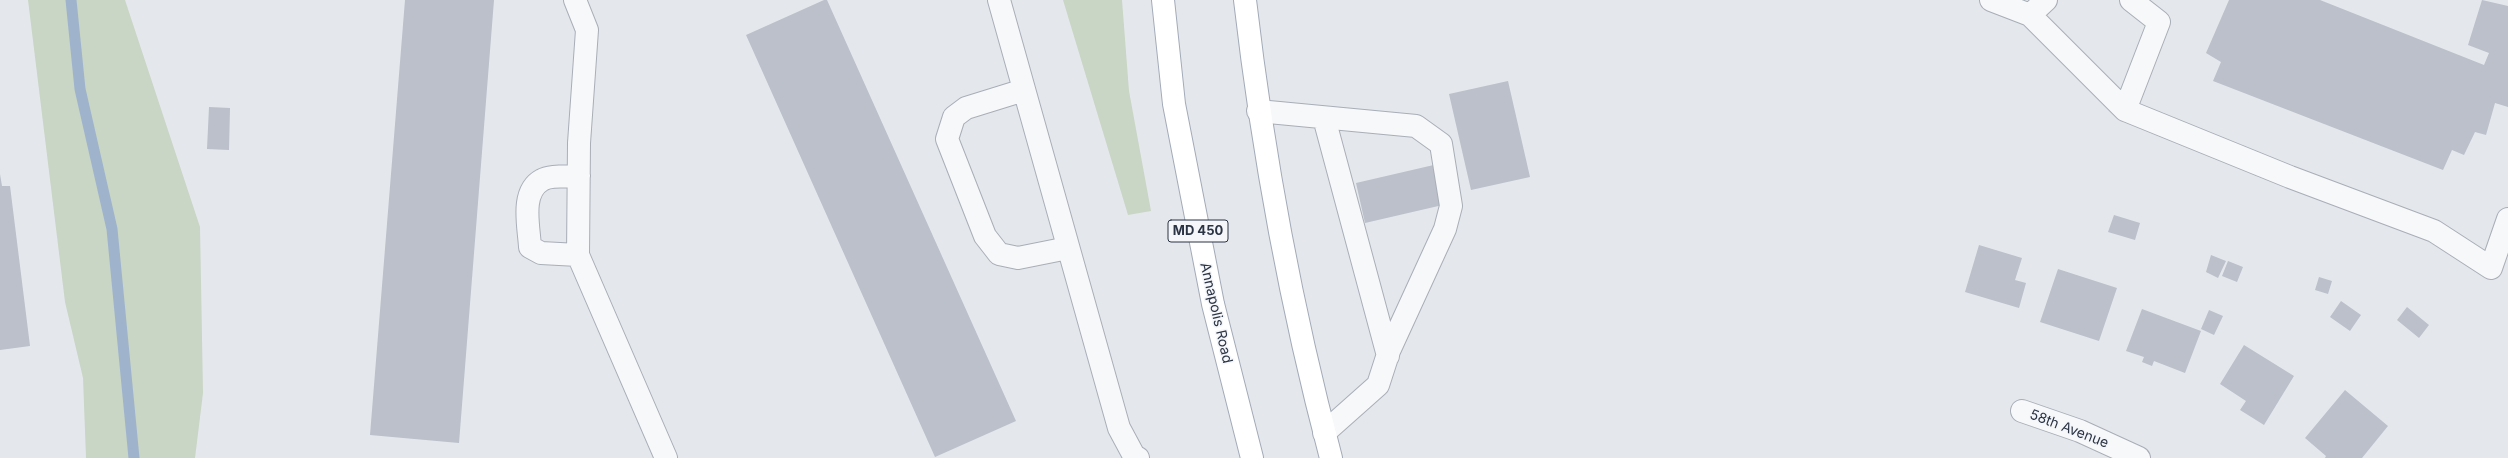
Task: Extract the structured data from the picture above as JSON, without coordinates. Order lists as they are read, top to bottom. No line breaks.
{"streets":{"main road":["MD 450","Annapolis Road"],"street":["58th Avenue"]}}
